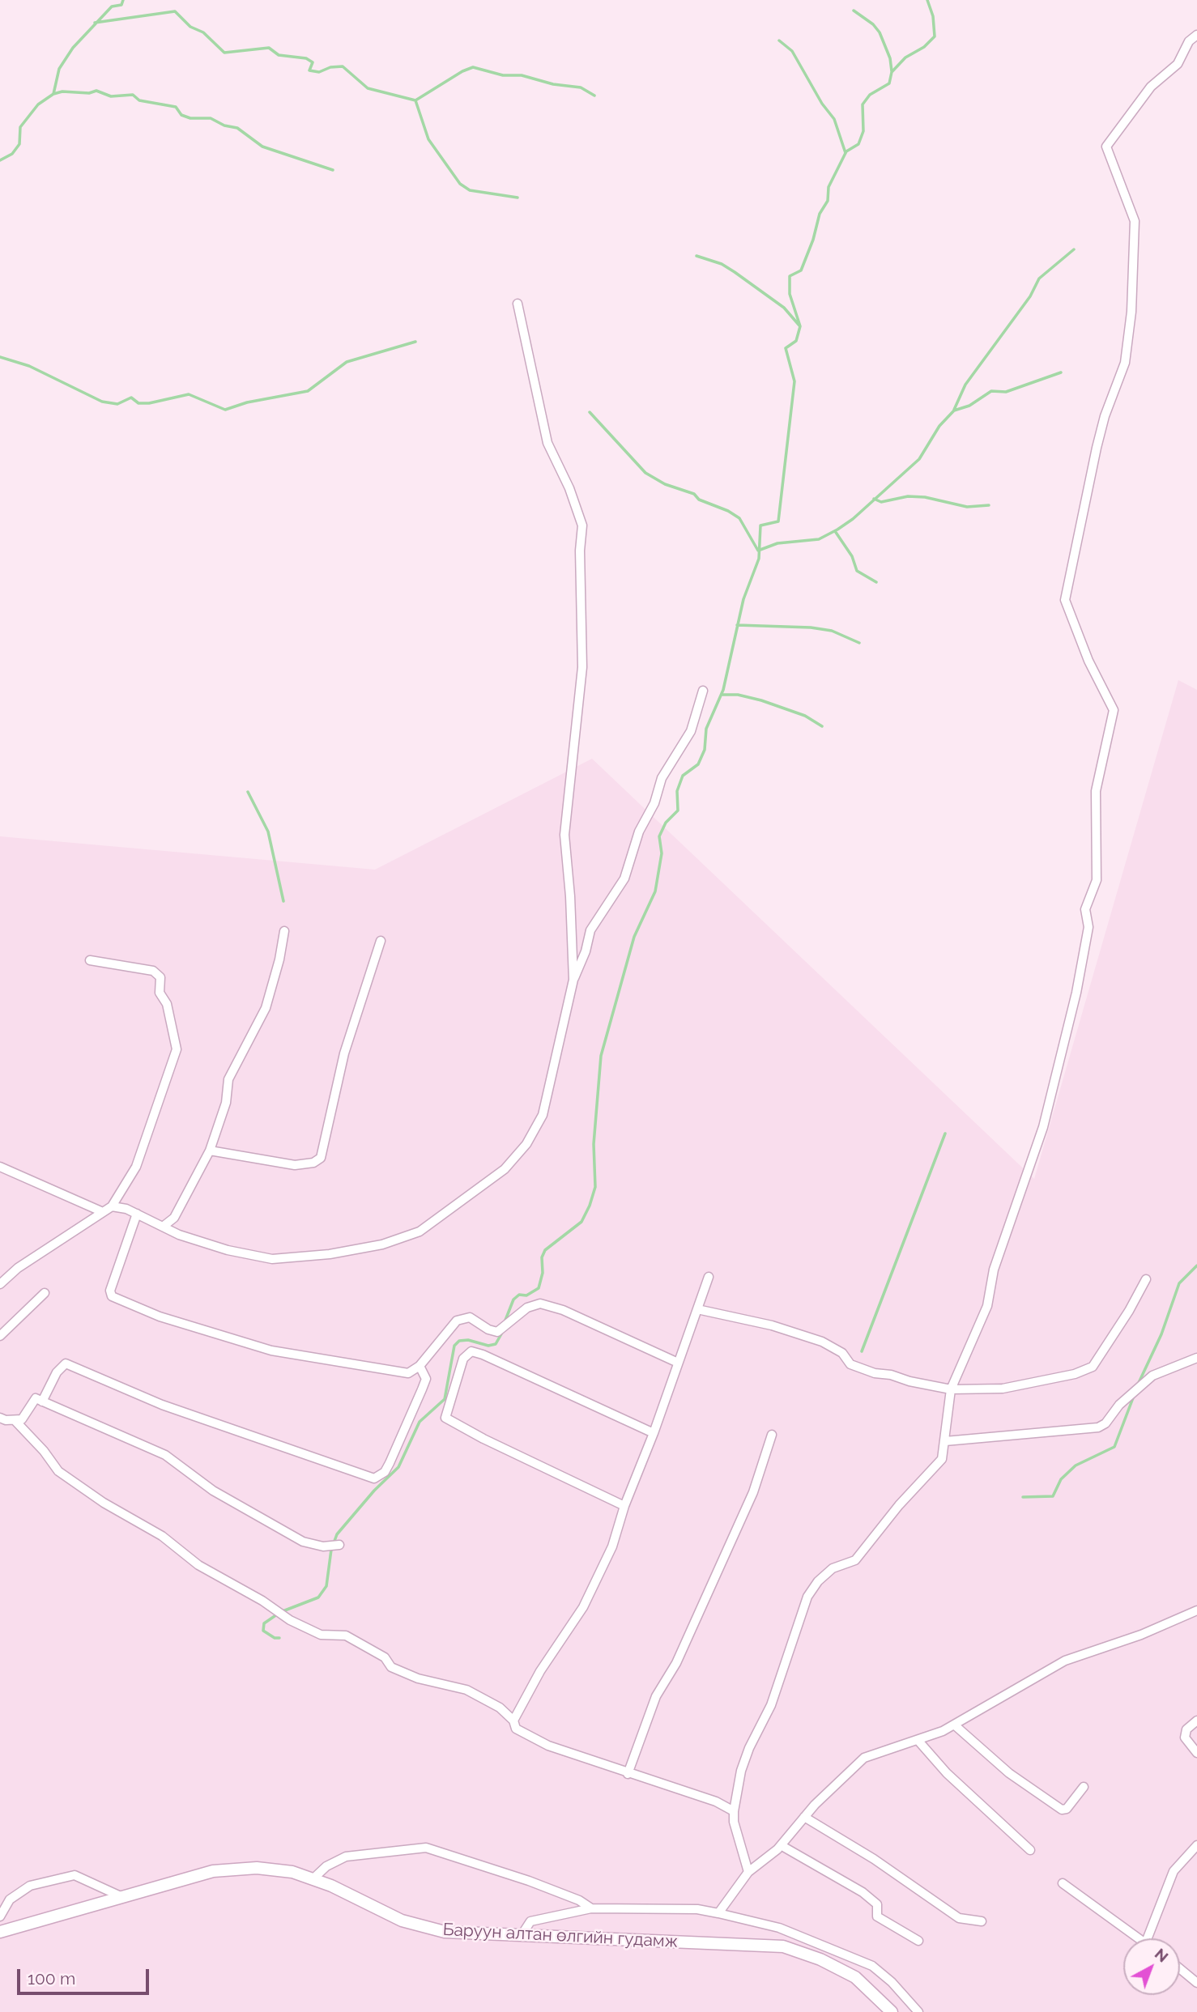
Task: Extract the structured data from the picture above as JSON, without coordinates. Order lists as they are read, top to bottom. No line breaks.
{"streets":{"main road":["Баруун алтан өлгийн гудамж"]},"scale_bar":"100 m","north":"top right"}
